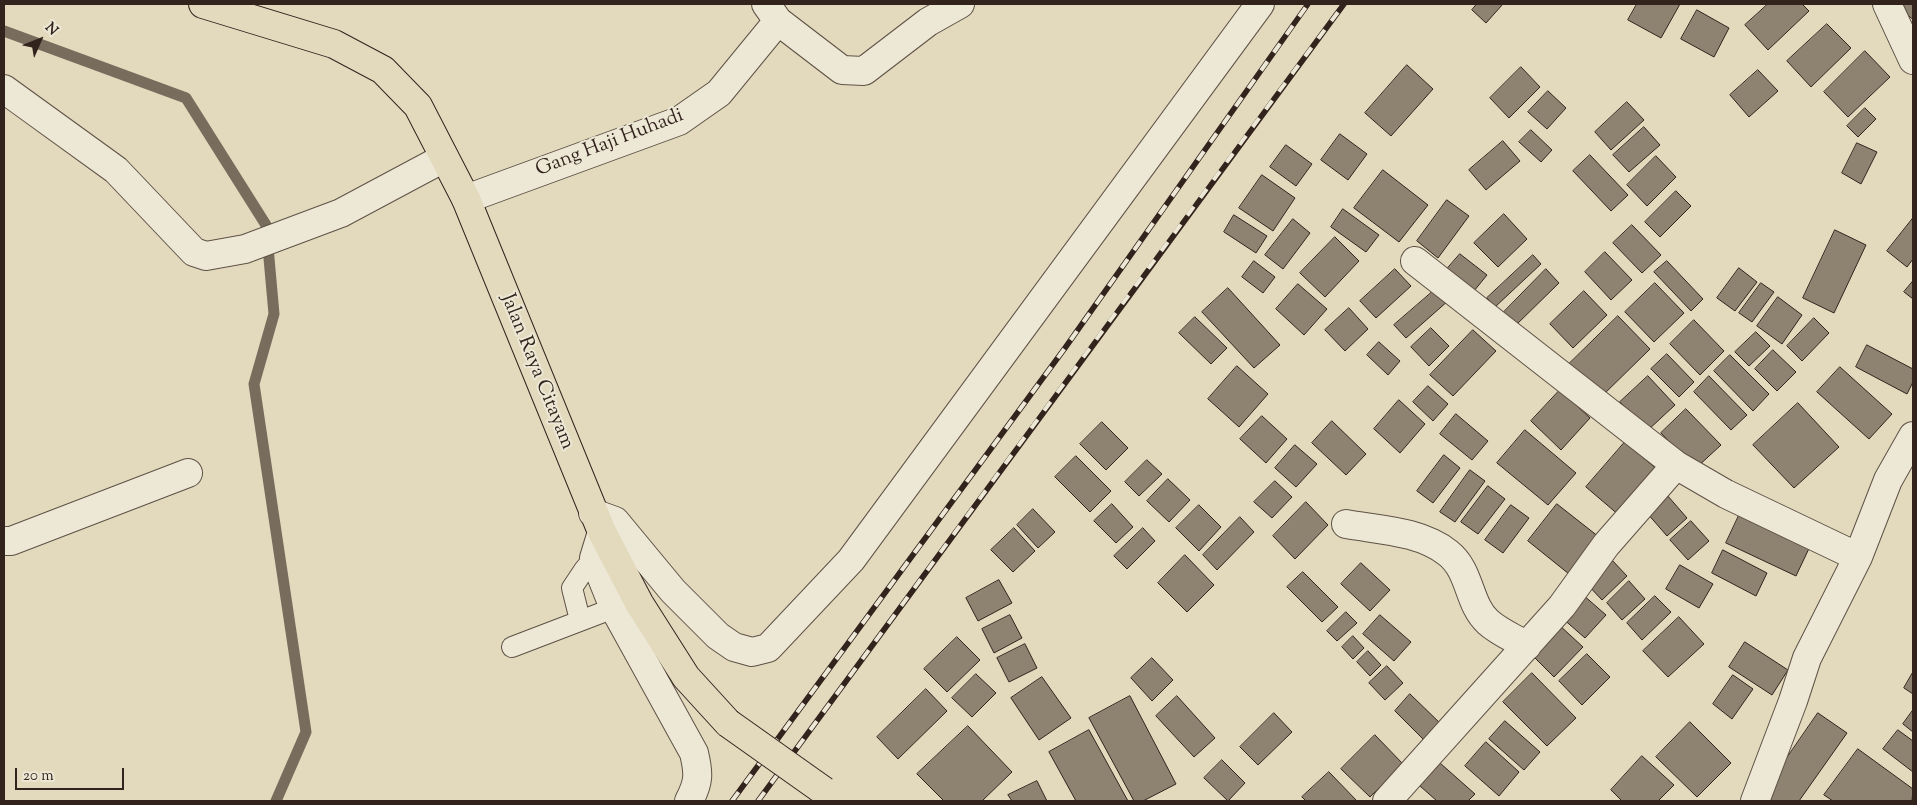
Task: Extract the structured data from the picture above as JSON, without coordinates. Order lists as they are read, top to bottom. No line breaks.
{"streets":{"main road":["Jalan Raya Citayam"],"street":["Gang Haji Huhadi"]},"crossings":[["Gang Haji Huhadi","Jalan Raya Citayam"]],"scale_bar":"20 m","north":"top right"}
